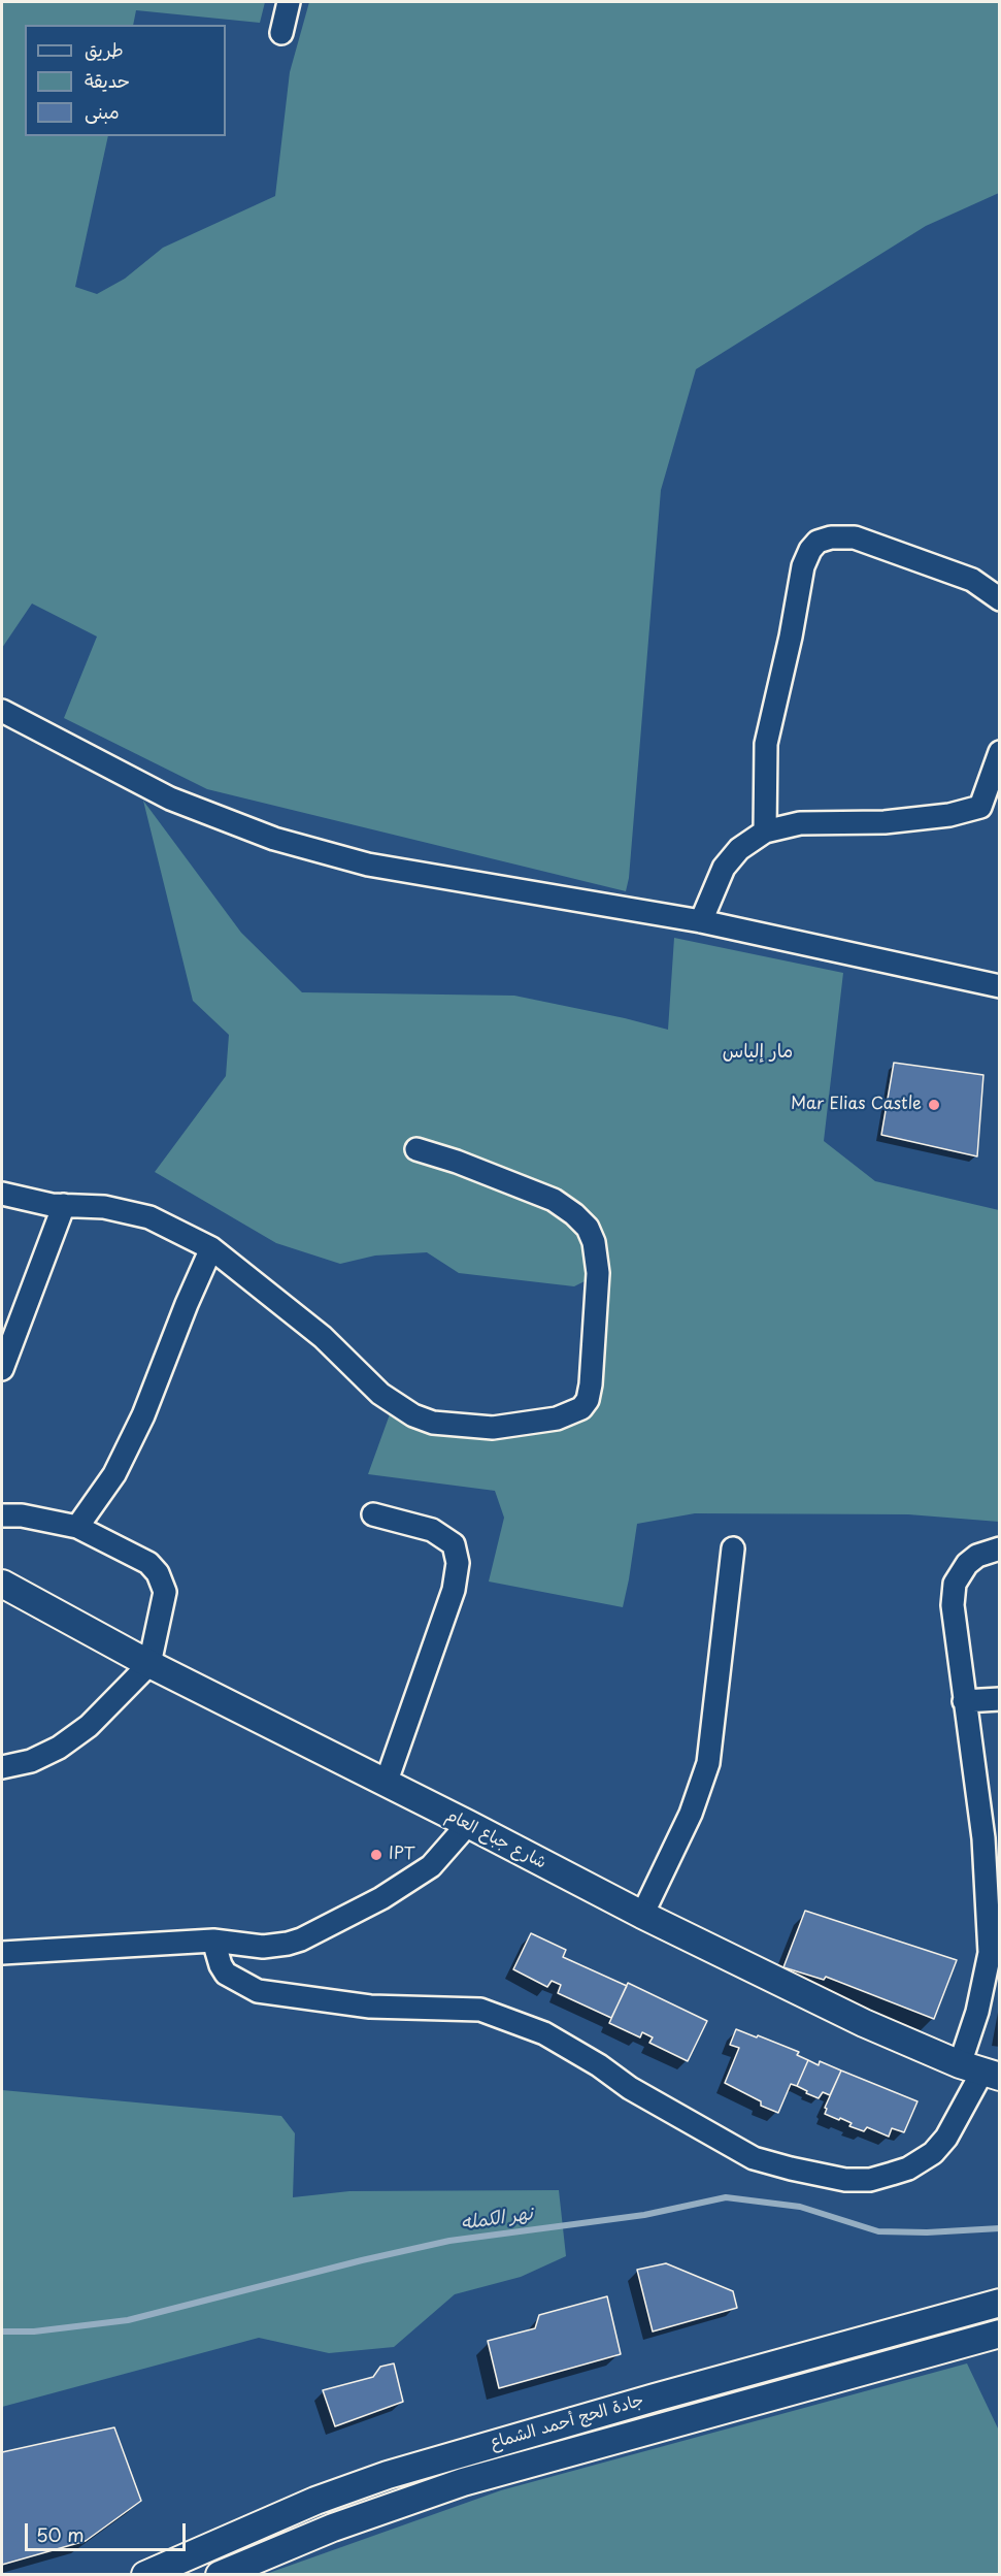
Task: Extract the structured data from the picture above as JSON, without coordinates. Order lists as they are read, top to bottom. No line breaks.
{"streets":{"main road":["شارع جباع العام","جادة الحج أحمد الشماع"]},"districts":["مار إلياس"],"water":["نهر الكمله"],"places":["Mar Elias Castle","IPT"],"legend":["طريق","حديقة","مبنى"],"scale_bar":"50 m"}
